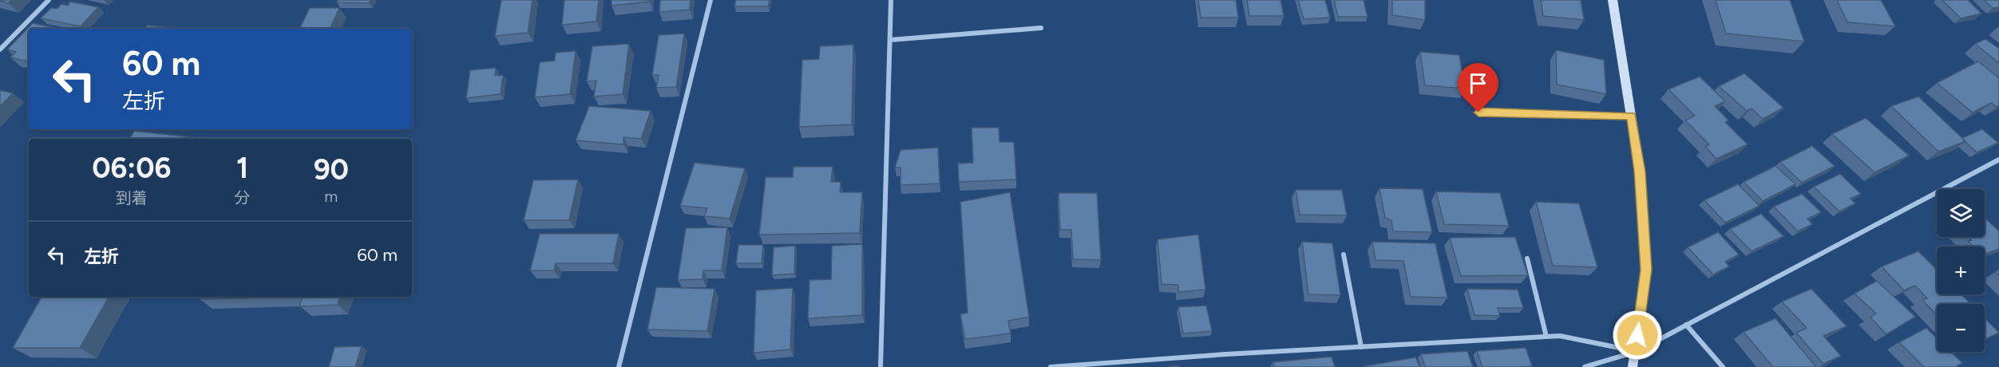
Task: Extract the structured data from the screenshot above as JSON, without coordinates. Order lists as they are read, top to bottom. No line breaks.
{"page":{"turn":["60 m","左折"],"eta":["06:06","到着","1","分","90","m"],"map_buttons":["+","−"],"list":[{"name":"左折","value":"60 m"}]}}
